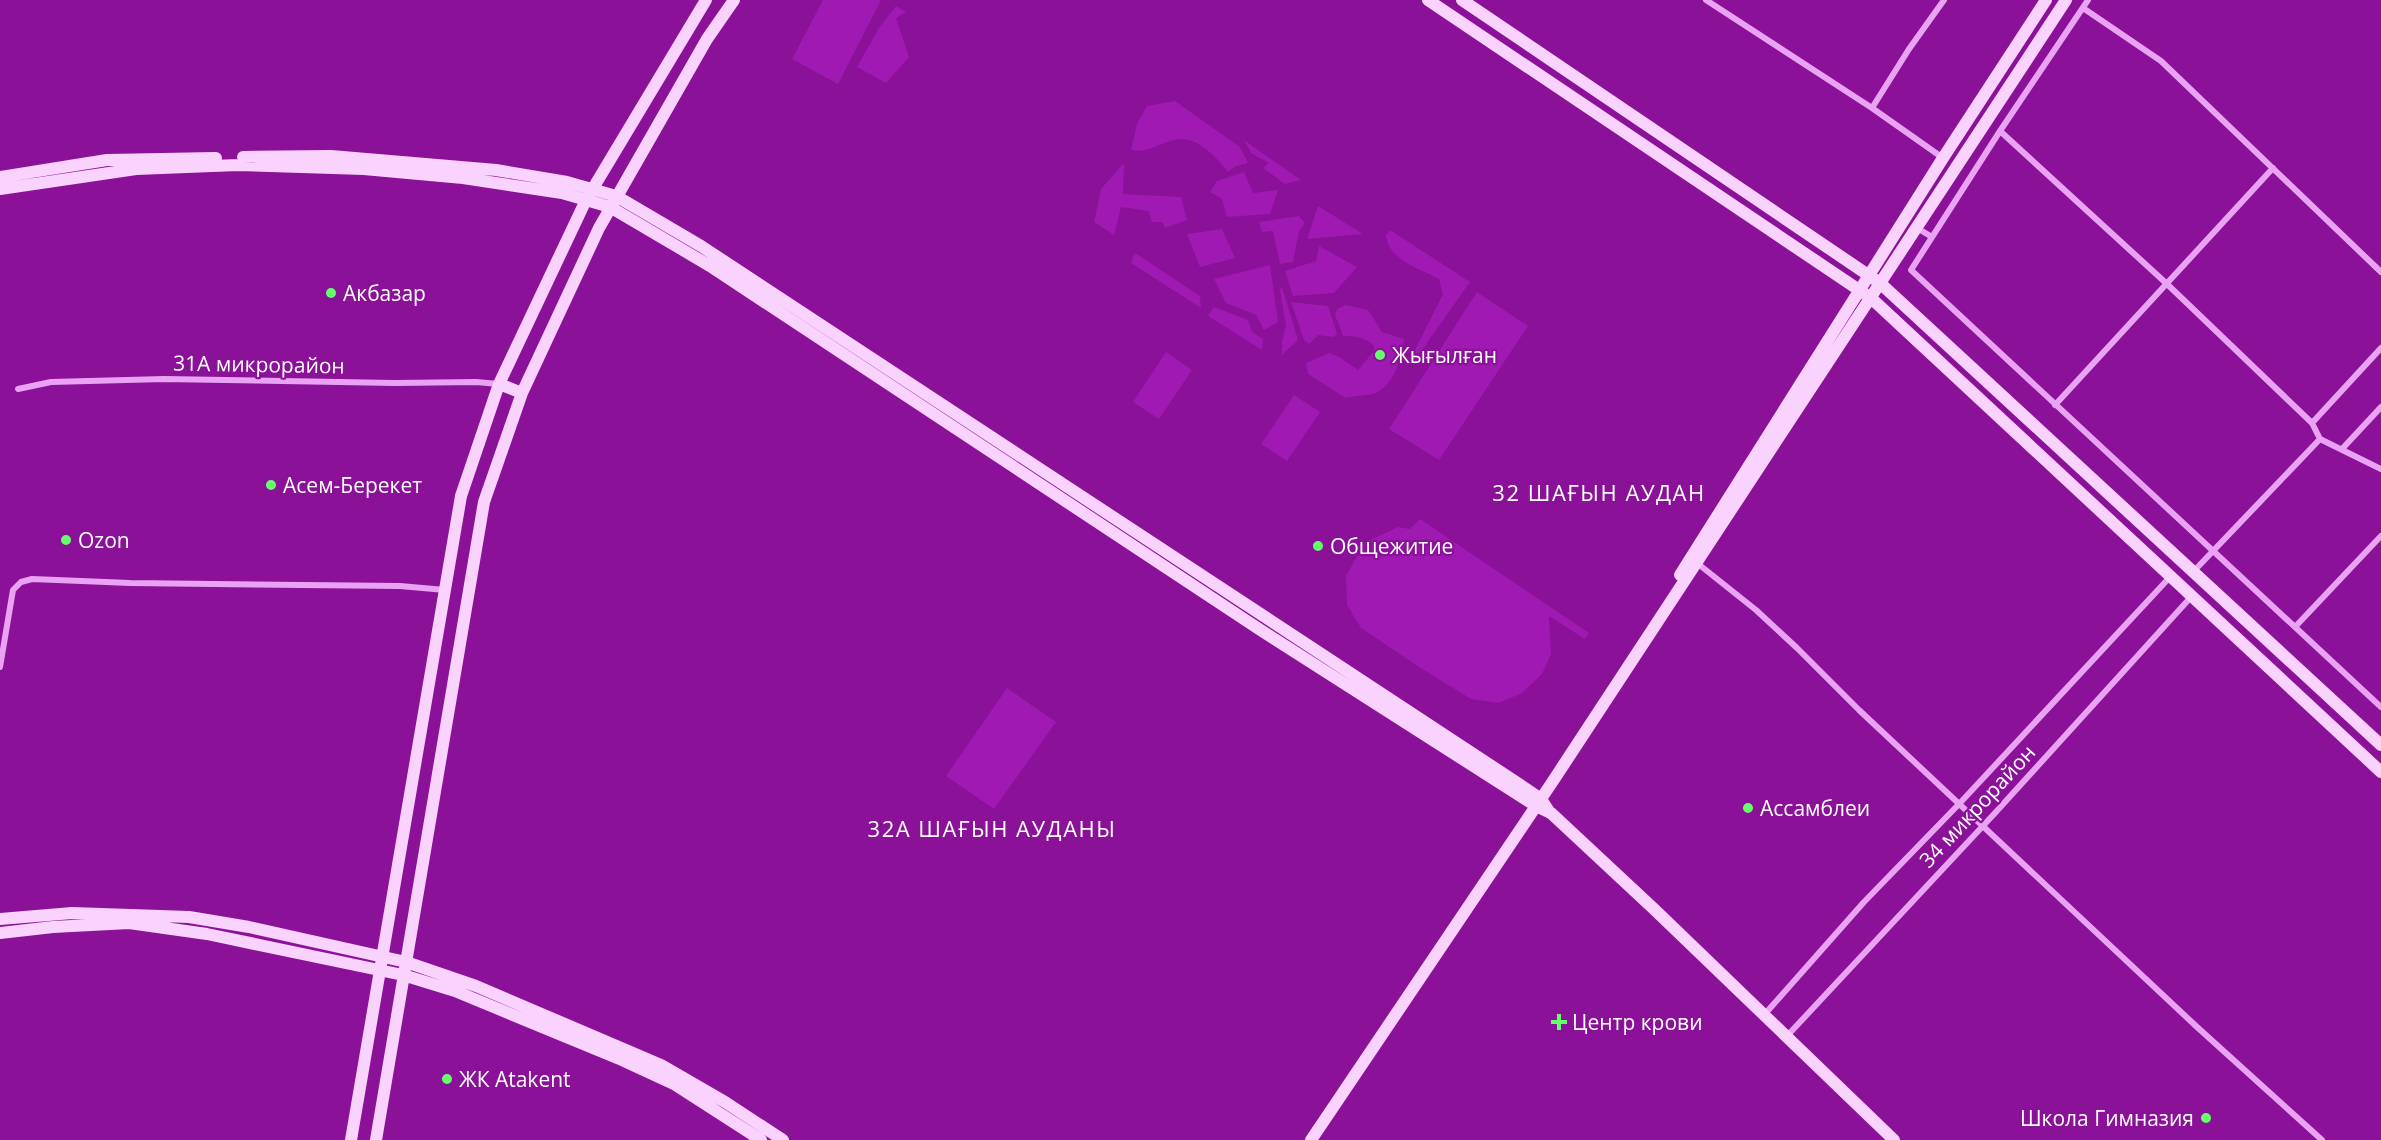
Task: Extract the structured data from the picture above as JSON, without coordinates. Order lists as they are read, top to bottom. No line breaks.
{"streets":{"street":["31А микрорайон","34 микрорайон"]},"districts":["32 ШАҒЫН АУДАН","32А ШАҒЫН АУДАНЫ"],"places":{"other":["Акбазар","Жығылған","Асем-Берекет","Ozon","Общежитие","Ассамблеи","ЖК Atakent","Школа Гимназия"],"health":["Центр крови"]}}
